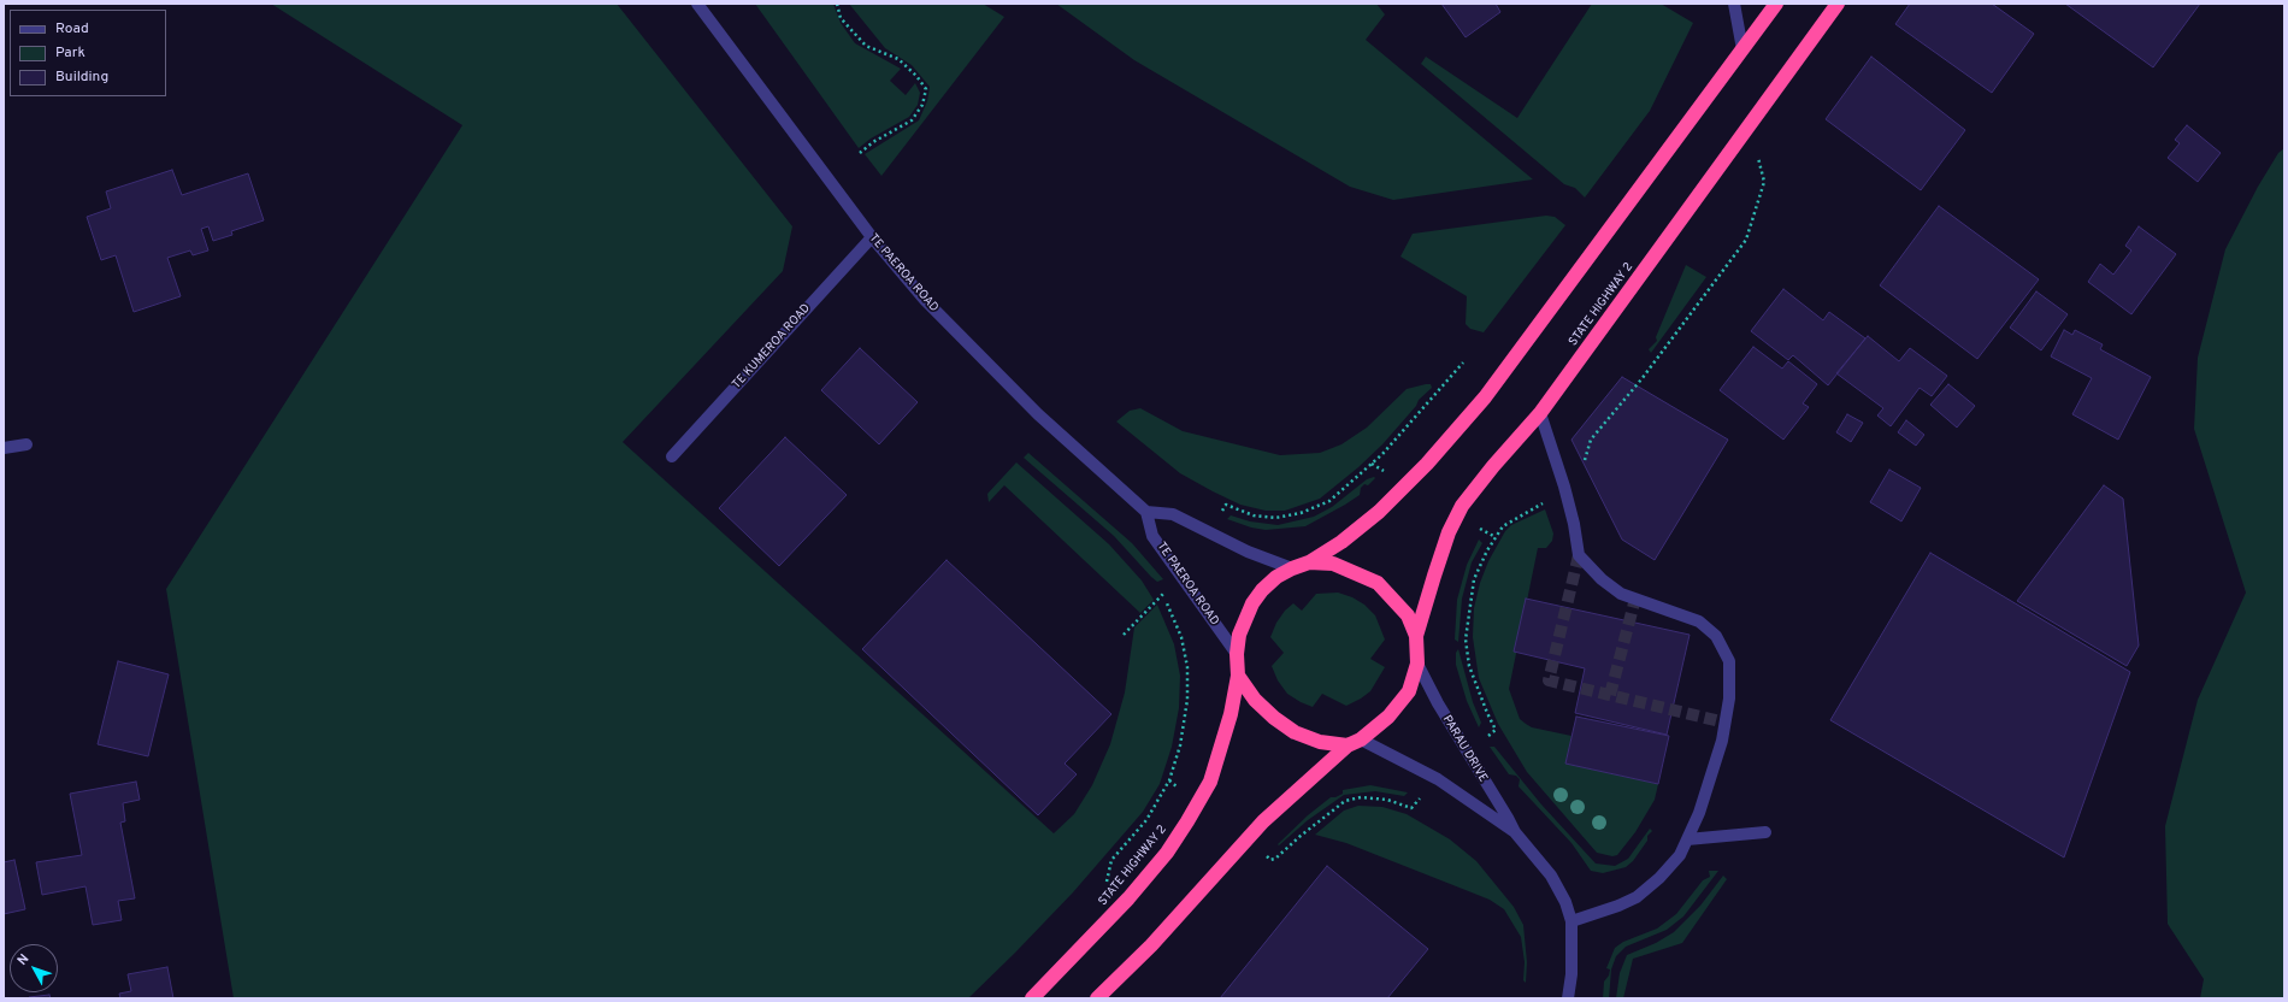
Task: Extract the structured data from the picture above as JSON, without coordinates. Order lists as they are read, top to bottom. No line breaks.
{"streets":{"highway":["STATE HIGHWAY 2"],"street":["TE PAEROA ROAD","TE KUMEROA ROAD","PARAU DRIVE"]},"crossings":[["TE PAEROA ROAD","TE KUMEROA ROAD"]],"legend":["Road","Park","Building"],"north":"top left"}
